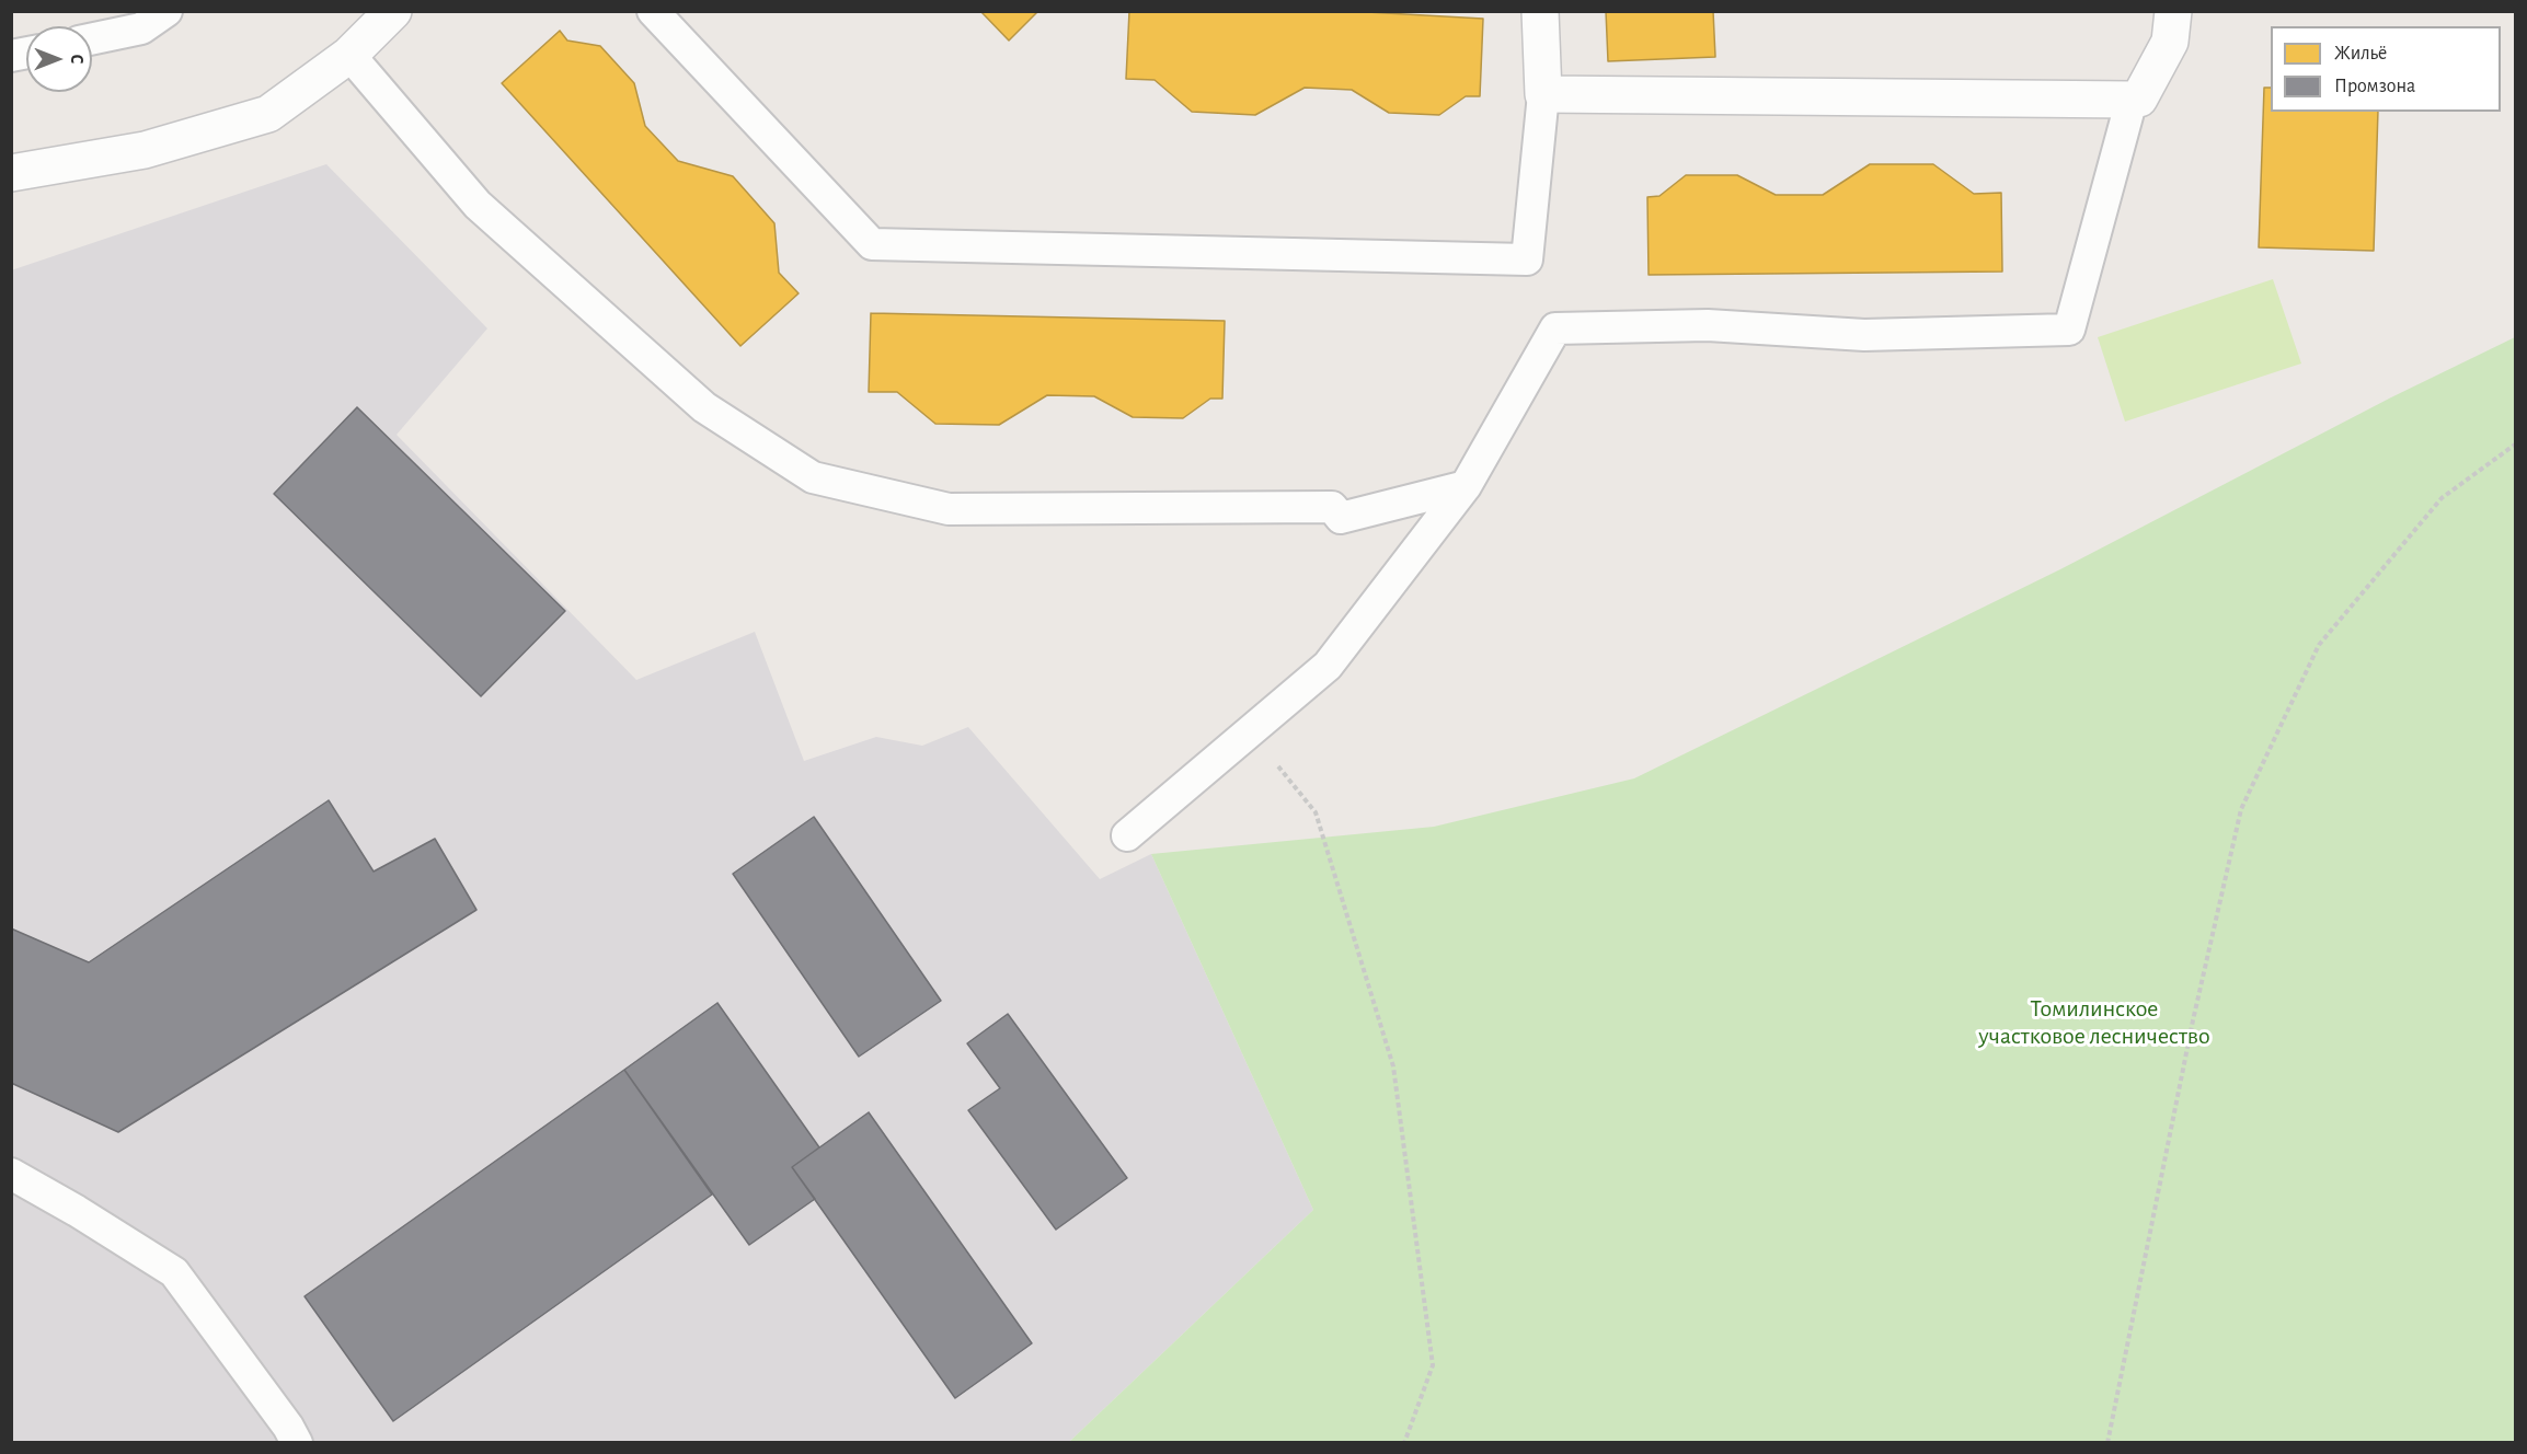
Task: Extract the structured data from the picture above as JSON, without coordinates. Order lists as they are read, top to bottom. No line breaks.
{"parks":["Томилинское участковое лесничество"],"legend":["Жильё","Промзона"],"north":"right"}
